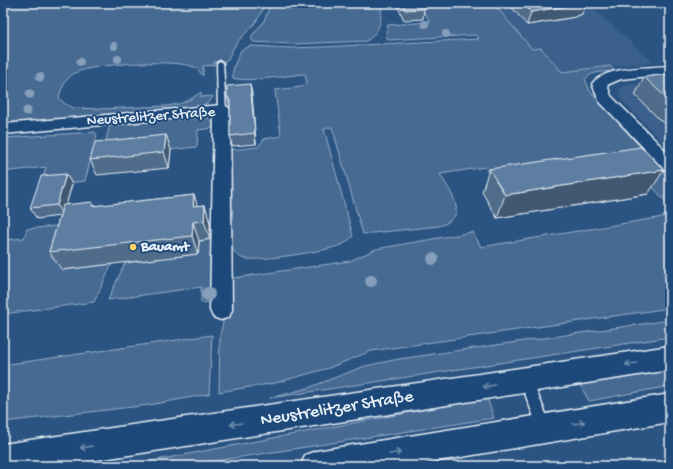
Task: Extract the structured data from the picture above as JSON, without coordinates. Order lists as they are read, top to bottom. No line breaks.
{"streets":{"main road":["Neustrelitzer Straße"]},"one_way":["Neustrelitzer Straße"],"places":["Bauamt"]}
